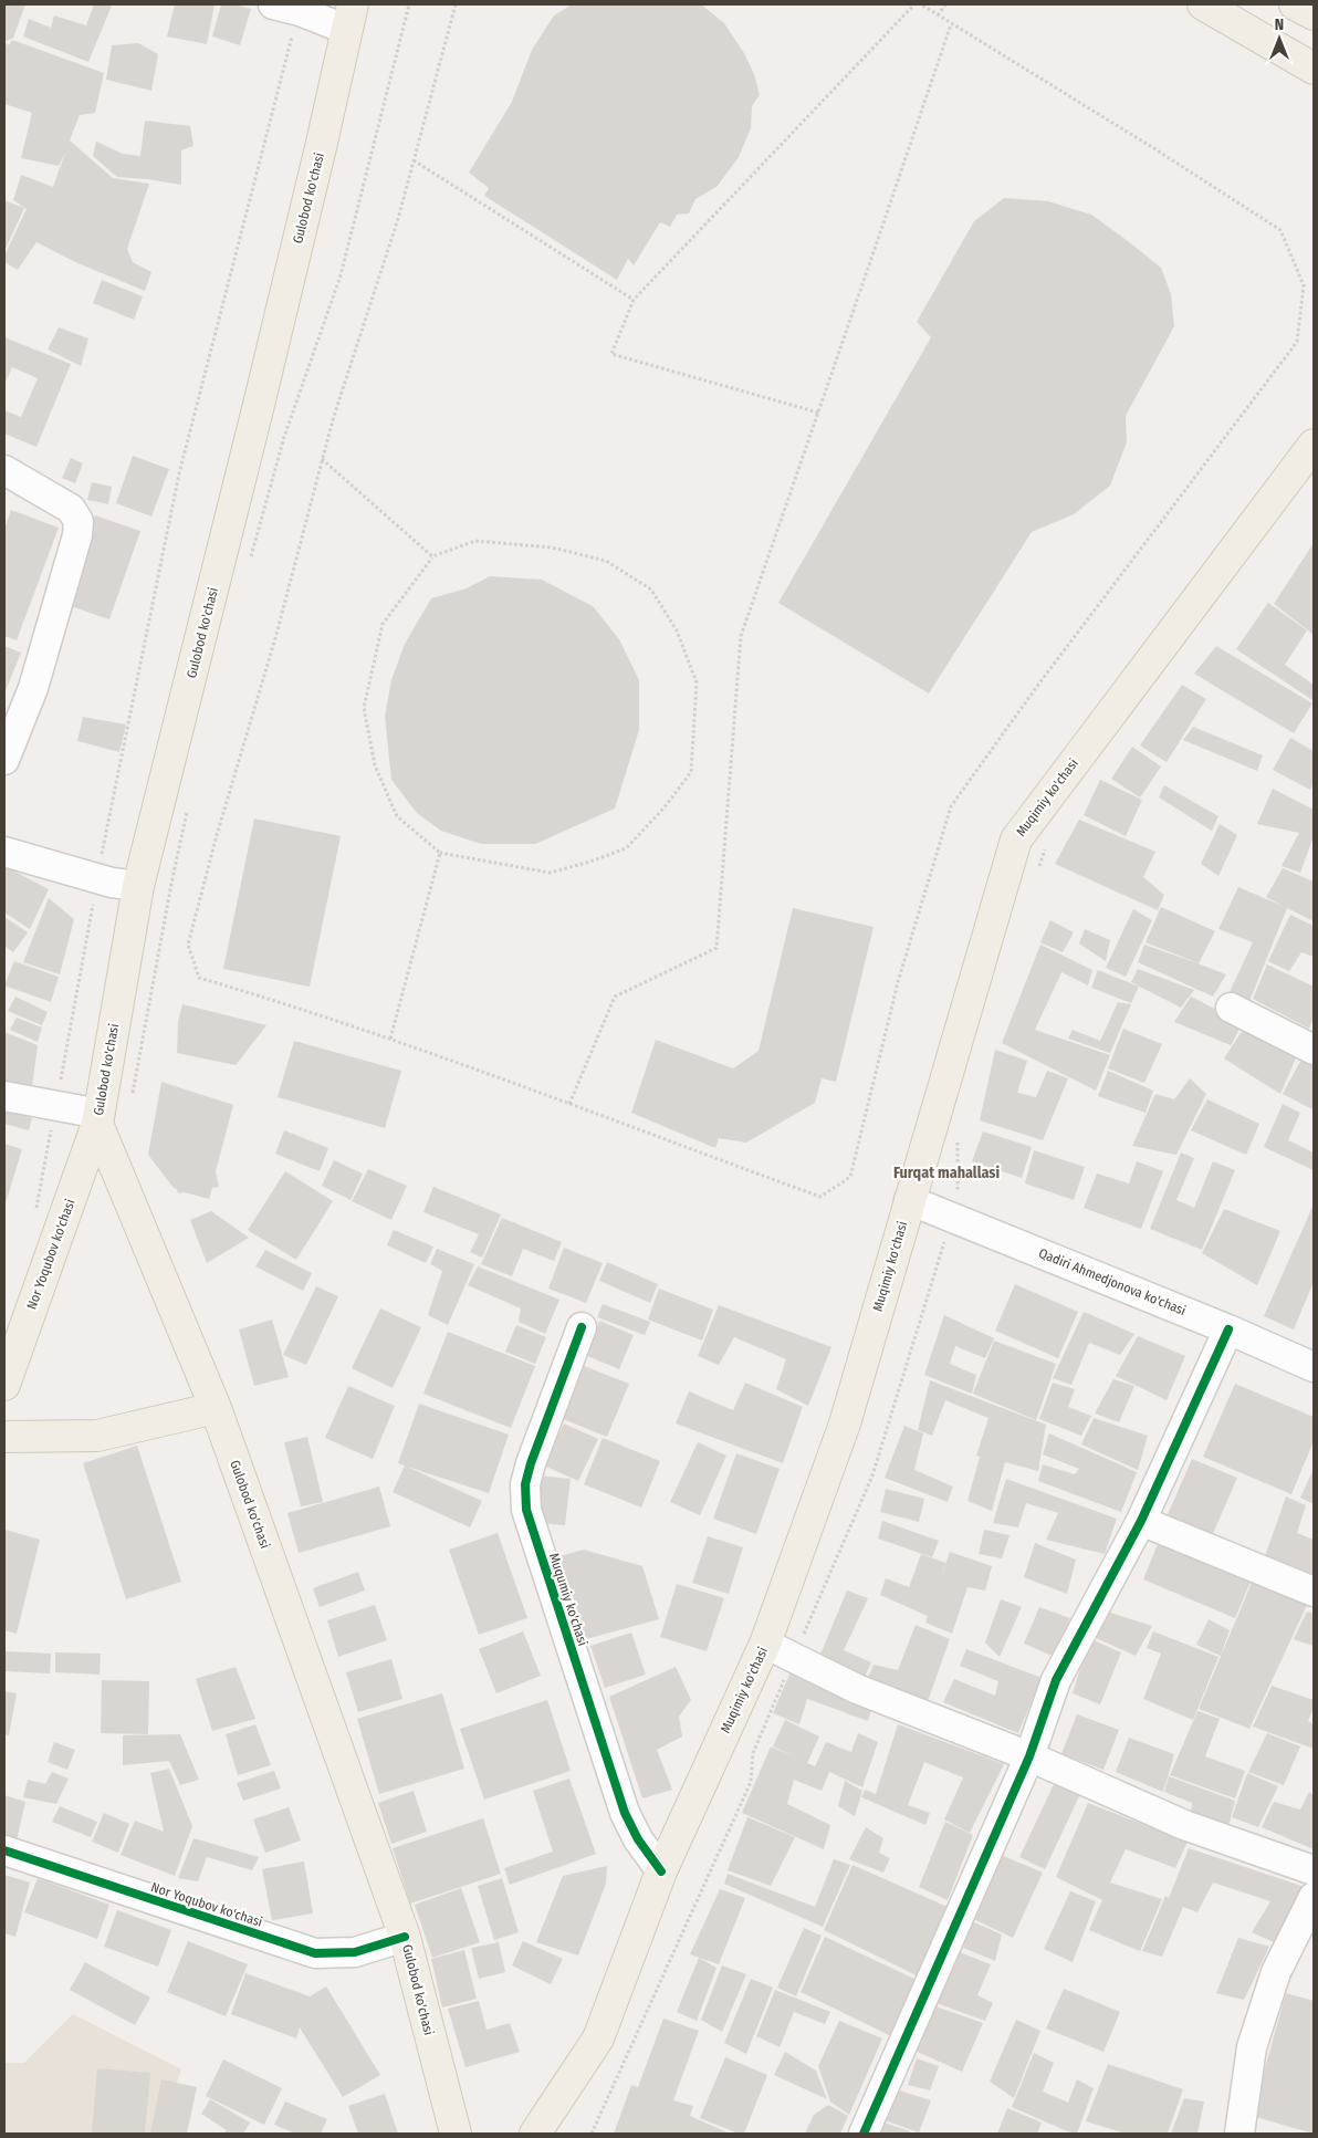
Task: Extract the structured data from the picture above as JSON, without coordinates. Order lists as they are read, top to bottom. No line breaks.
{"streets":{"main road":["Gulobod ko'chasi","Muqimiy ko'chasi","Nor Yoqubov ko'chasi"],"street":["Qadiri Ahmedjonova ko'chasi","Muqumiy ko'chasi"]},"crossings":[["Gulobod ko'chasi","Nor Yoqubov ko'chasi"],["Muqimiy ko'chasi","Qadiri Ahmedjonova ko'chasi"],["Muqimiy ko'chasi","Muqumiy ko'chasi"]],"districts":["Furqat mahallasi"],"north":"top"}
